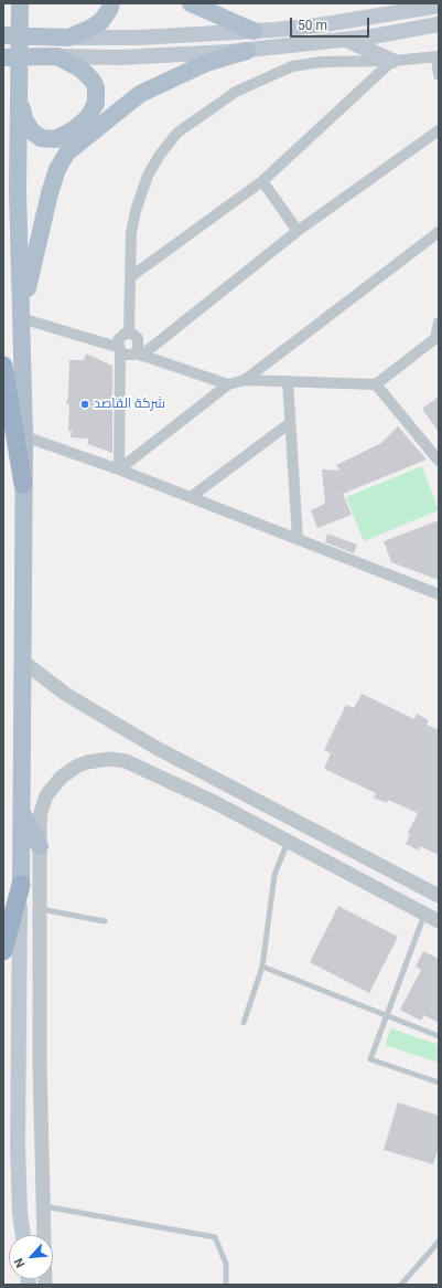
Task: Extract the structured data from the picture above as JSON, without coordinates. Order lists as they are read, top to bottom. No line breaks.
{"places":["شركة القاصد"],"scale_bar":"50 m","north":"bottom left"}
